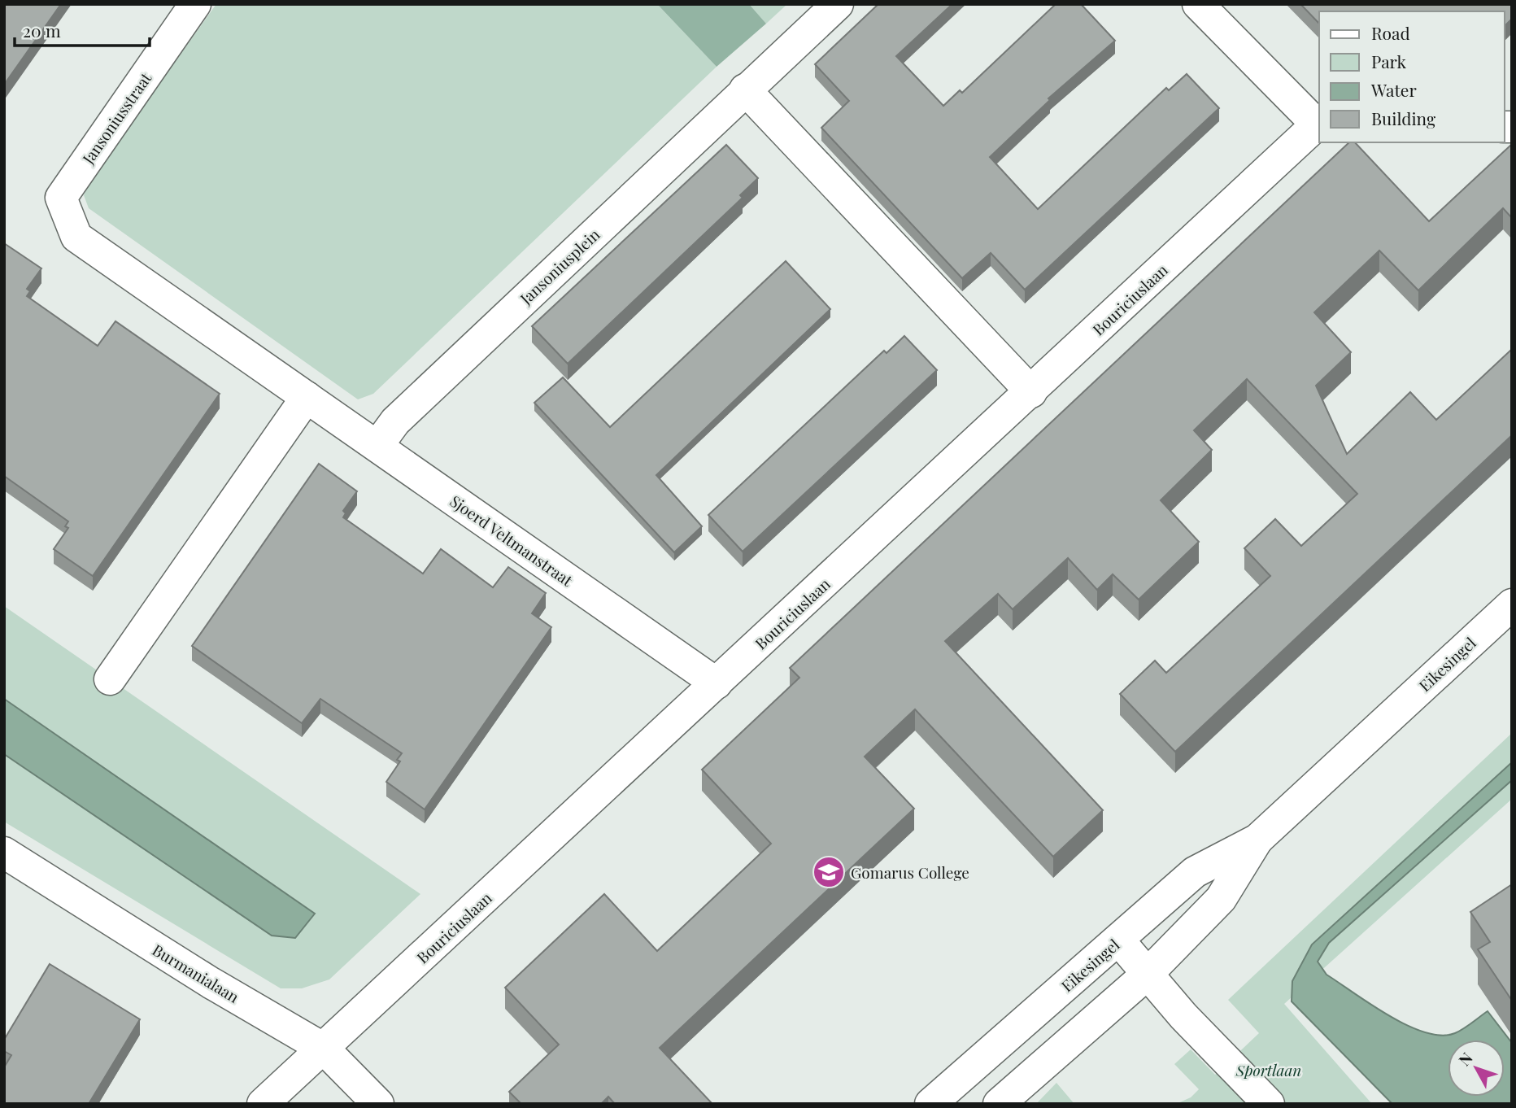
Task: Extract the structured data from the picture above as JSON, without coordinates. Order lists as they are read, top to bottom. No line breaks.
{"streets":{"street":["Jansoniusstraat","Jansoniusplein","Bouriciuslaan","Sjoerd Veltmanstraat","Eikesingel","Burmanialaan"]},"crossings":[["Jansoniusstraat","Sjoerd Veltmanstraat"],["Jansoniusplein","Sjoerd Veltmanstraat"],["Bouriciuslaan","Sjoerd Veltmanstraat"],["Bouriciuslaan","Burmanialaan"]],"parks":["Sportlaan"],"places":{"school or university":["Gomarus College"]},"legend":["Road","Park","Water","Building"],"scale_bar":"20 m","north":"top left"}
